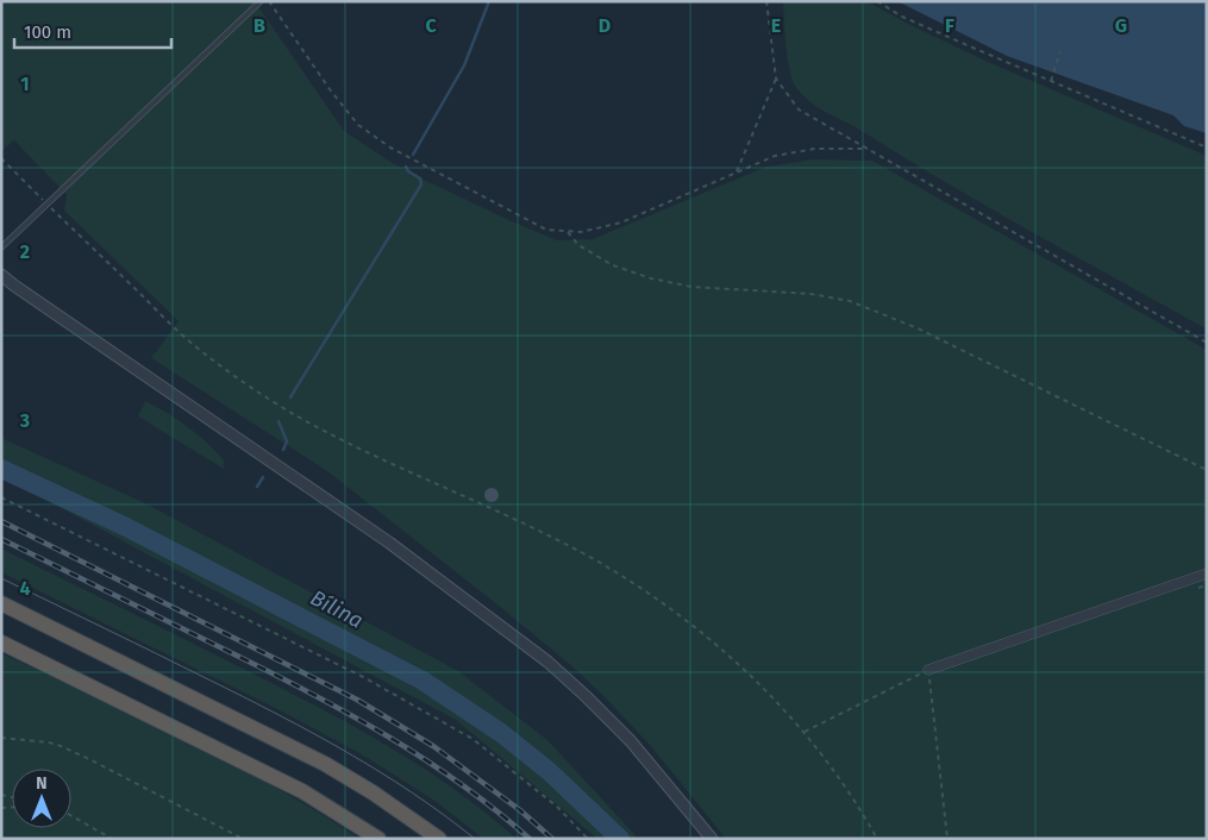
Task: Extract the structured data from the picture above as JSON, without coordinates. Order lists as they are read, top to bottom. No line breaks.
{"water":["Bílina"],"scale_bar":"100 m","north":"top","grid":{"columns":["B","C","D","E","F","G"],"rows":["1","2","3","4"]}}
